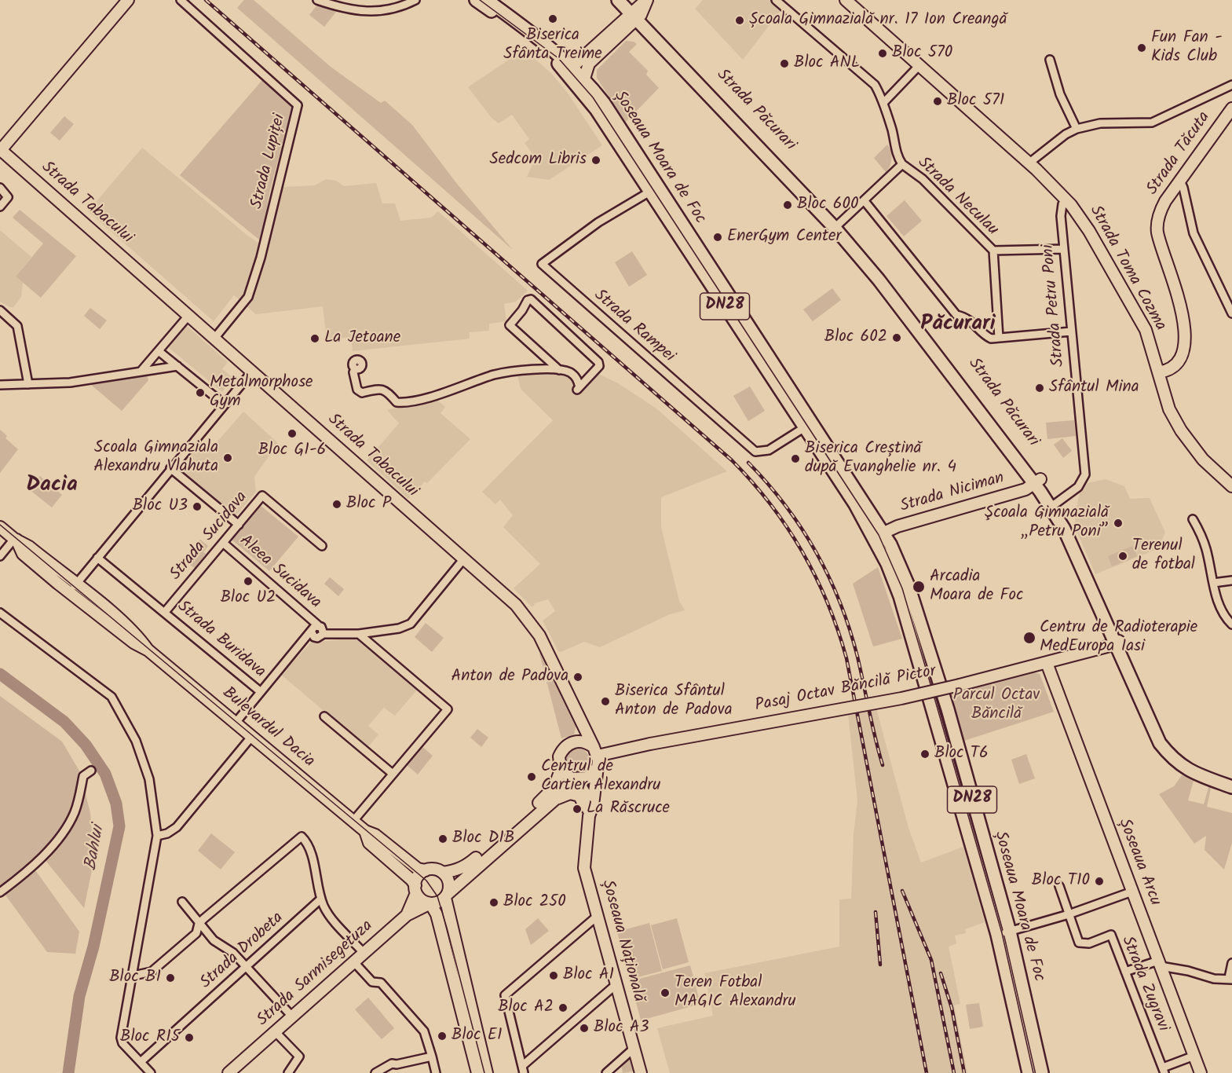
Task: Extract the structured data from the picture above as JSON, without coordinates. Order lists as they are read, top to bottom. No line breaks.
{"streets":{"main road":["Strada Păcurari","Șoseaua Moara de Foc","DN28"],"street":["Strada Tăcuta","Strada Lupiței","Strada Neculau","Strada Tabacului","Strada Toma Cozma","Strada Petru Poni","Strada Rampei","Strada Niciman","Strada Sucidava","Aleea Sucidava","Strada Buridava","Pasaj Octav Băncilă Pictor","Bulevardul Dacia","Șoseaua Arcu","Șoseaua Națională","Strada Drobeta","Strada Sarmisegetuza","Strada Zugravi"]},"crossings":[["Strada Păcurari","Strada Neculau"],["Strada Păcurari","Strada Petru Poni"],["Strada Păcurari","Strada Niciman"],["Strada Păcurari","Pasaj Octav Băncilă Pictor"],["Strada Tăcuta","Strada Toma Cozma"],["Șoseaua Moara de Foc","DN28"],["Șoseaua Moara de Foc","Strada Rampei"],["Șoseaua Moara de Foc","Strada Niciman"],["Strada Lupiței","Strada Tabacului"],["Strada Neculau","Strada Petru Poni"],["Strada Tabacului","Pasaj Octav Băncilă Pictor"],["Strada Tabacului","Șoseaua Națională"],["Strada Toma Cozma","Strada Petru Poni"],["DN28","Strada Niciman"],["Strada Sucidava","Aleea Sucidava"],["Strada Sucidava","Strada Buridava"],["Pasaj Octav Băncilă Pictor","Șoseaua Arcu"],["Pasaj Octav Băncilă Pictor","Șoseaua Națională"]],"districts":["Păcurari","Dacia"],"water":["Bahlui"],"parks":["Parcul Octav Băncilă"],"places":["Biserica Sfânta Treime","Școala Gimnazială nr. 17 Ion Creangă","Fun Fan - Kids Club","Bloc 570","Bloc ANL","Bloc 571","Sedcom Libris","Bloc 600","EnerGym Center","Bloc 602","La Jetoane","Sfântul Mina","Metalmorphose Gym","Bloc G1-6","Scoala Gimnaziala Alexandru Vlahuta","Biserica Creștină după Evanghelie nr. 4","Bloc P","Bloc U3","Şcoala Gimnazială „Petru Poni”","Terenul de fotbal","Bloc U2","Arcadia Moara de Foc","Centru de Radioterapie MedEuropa Iasi","Anton de Padova","Biserica Sfântul Anton de Padova","Bloc T6","Centrul de Cartier Alexandru","La Răscruce","Bloc D1B","Bloc T10","Bloc 250","Bloc A1","Bloc B1","Teren Fotbal MAGIC Alexandru","Bloc A2","Bloc A3","Bloc E1","Bloc R15"]}
